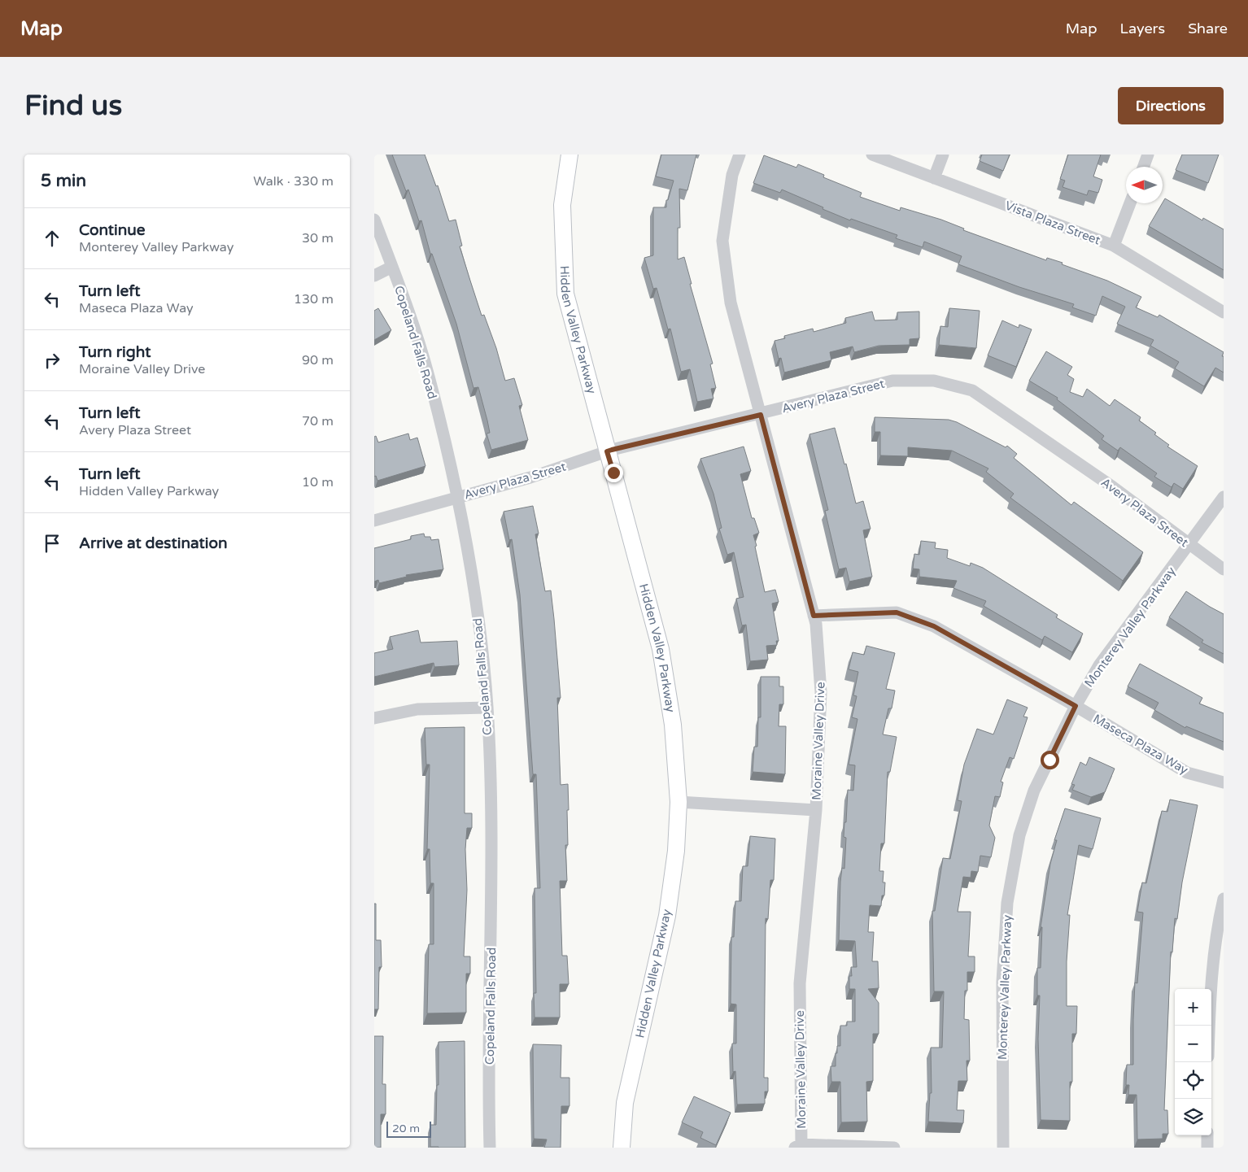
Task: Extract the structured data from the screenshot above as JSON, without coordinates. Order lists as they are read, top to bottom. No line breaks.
{"streets":{"street":["Vista Plaza Street","Hidden Valley Parkway","Copeland Falls Road","Avery Plaza Street","Monterey Valley Parkway","Moraine Valley Drive","Maseca Plaza Way"]},"crossings":[["Hidden Valley Parkway","Avery Plaza Street"],["Copeland Falls Road","Avery Plaza Street"],["Avery Plaza Street","Monterey Valley Parkway"],["Avery Plaza Street","Moraine Valley Drive"],["Monterey Valley Parkway","Maseca Plaza Way"],["Moraine Valley Drive","Maseca Plaza Way"]],"scale_bar":"20 m","north":"left","page":{"header":"Map","nav":["Map","Layers","Share"],"buttons":"Directions","title":"Find us","heading":["5 min","Walk · 330 m"],"list":[["Continue","Monterey Valley Parkway","30 m"],["Turn left","Maseca Plaza Way","130 m"],["Turn right","Moraine Valley Drive","90 m"],["Turn left","Avery Plaza Street","70 m"],["Turn left","Hidden Valley Parkway","10 m"],"Arrive at destination"],"map_buttons":["+","−"],"scale":"20 m"}}
